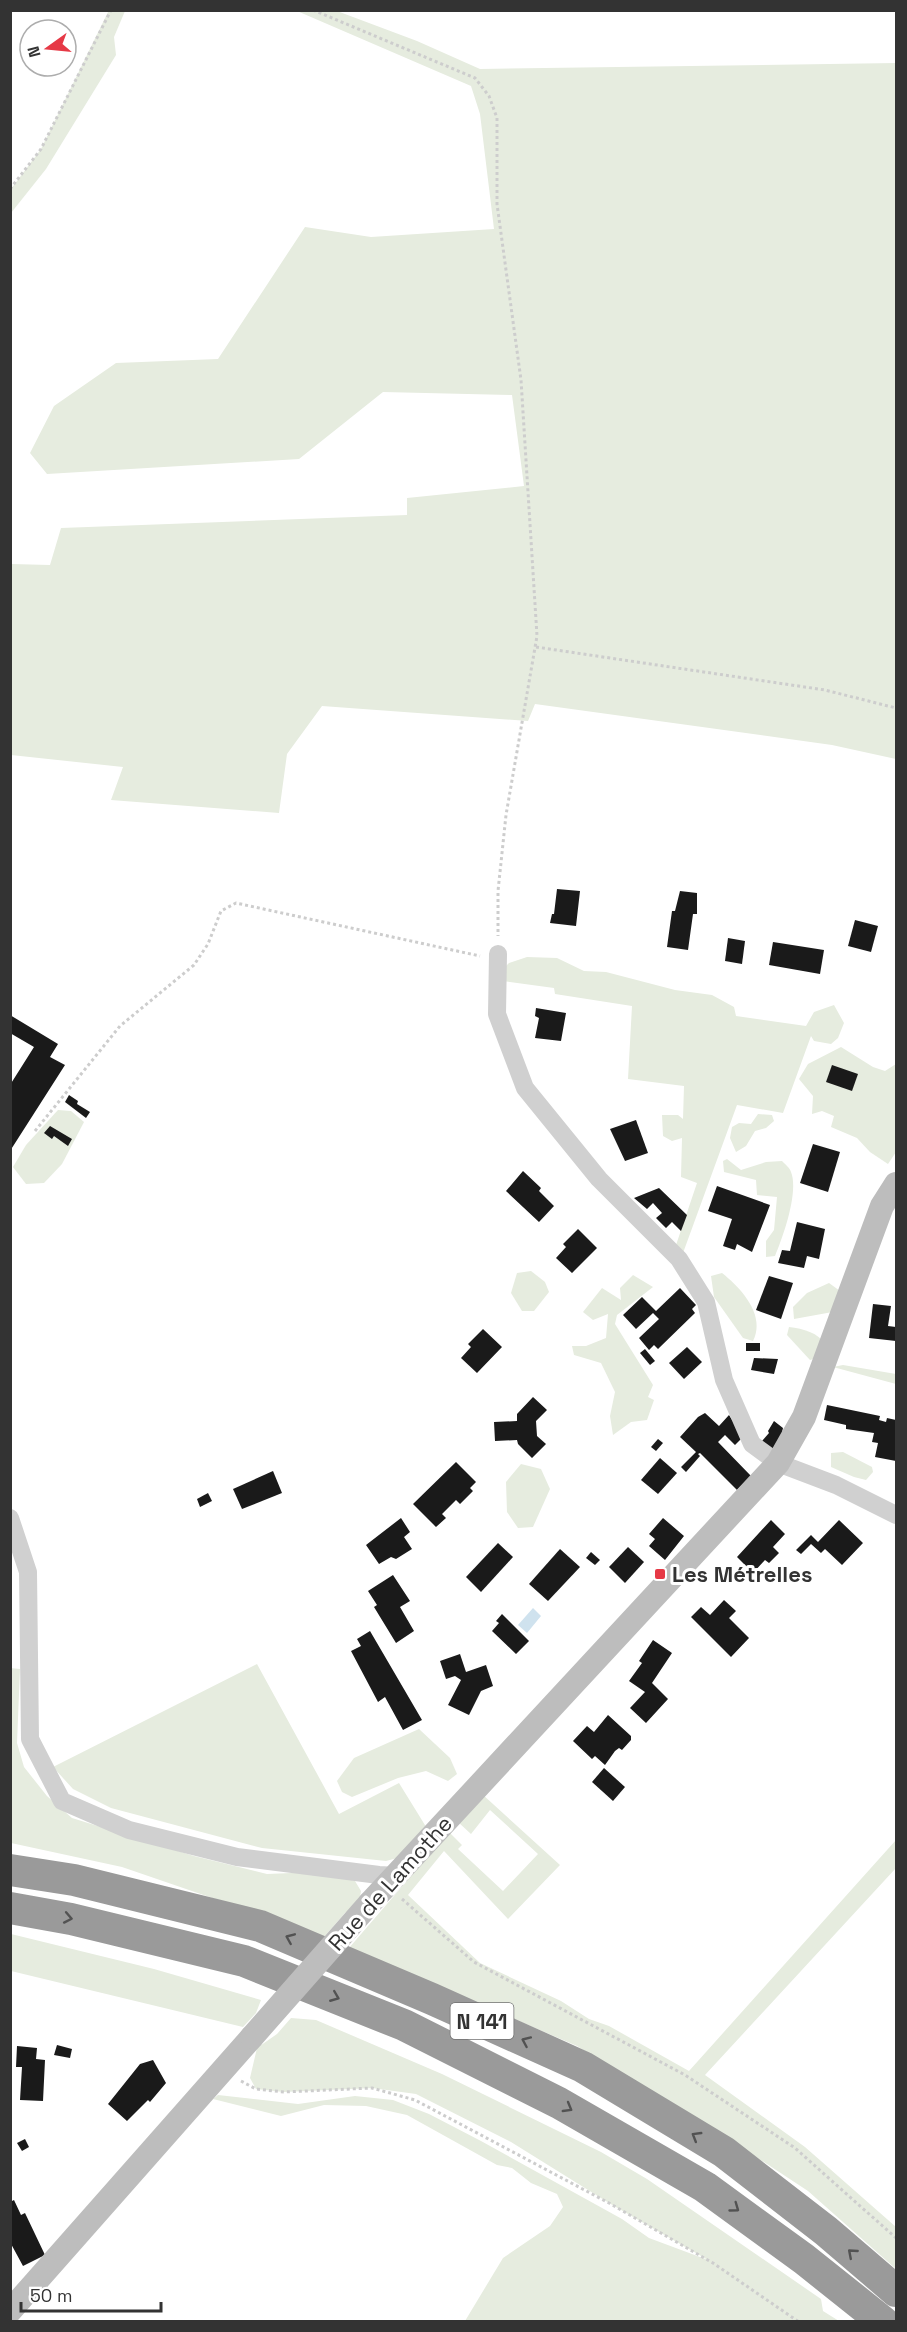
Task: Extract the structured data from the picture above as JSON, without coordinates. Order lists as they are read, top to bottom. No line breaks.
{"streets":{"highway":["N 141"],"street":["Rue de Lamothe"]},"places":{"transit":["Les Métrelles"]},"scale_bar":"50 m","north":"left"}
